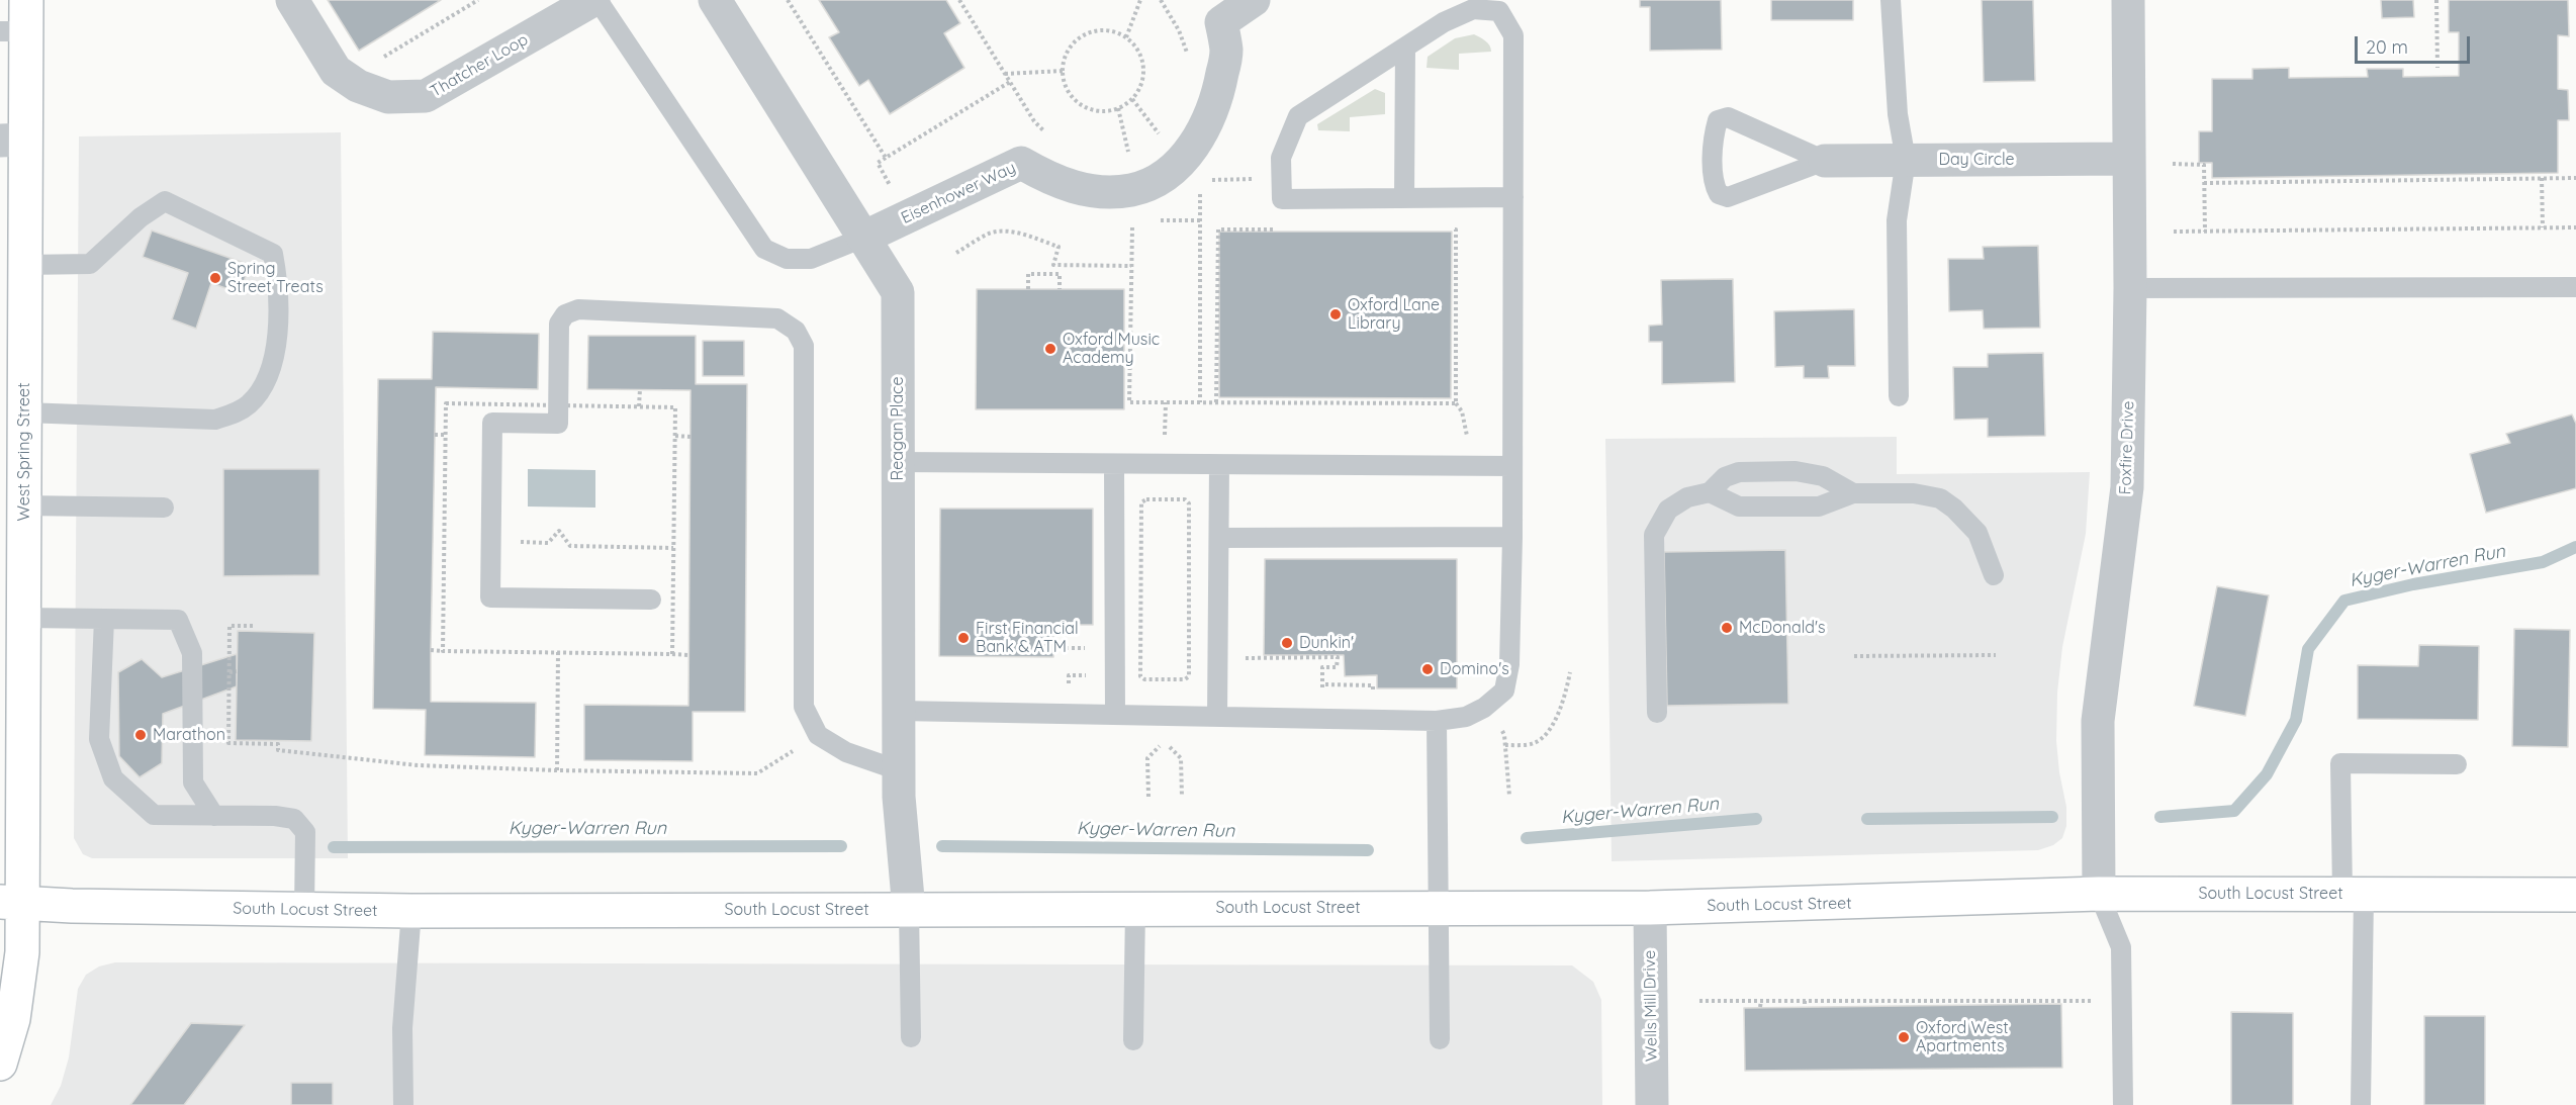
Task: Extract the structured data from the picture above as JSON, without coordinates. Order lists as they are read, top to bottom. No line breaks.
{"streets":{"street":["Thatcher Loop","Day Circle","Eisenhower Way","Reagan Place","Foxfire Drive","West Spring Street","South Locust Street","Wells Mill Drive"]},"crossings":[["Day Circle","Foxfire Drive"],["Eisenhower Way","Reagan Place"],["Reagan Place","South Locust Street"],["Foxfire Drive","South Locust Street"],["West Spring Street","South Locust Street"],["South Locust Street","Wells Mill Drive"]],"water":["Kyger-Warren Run"],"places":["Spring Street Treats","Oxford Lane Library","Oxford Music Academy","McDonald's","First Financial Bank & ATM","Dunkin'","Domino's","Marathon","Oxford West Apartments"],"scale_bar":"20 m"}
